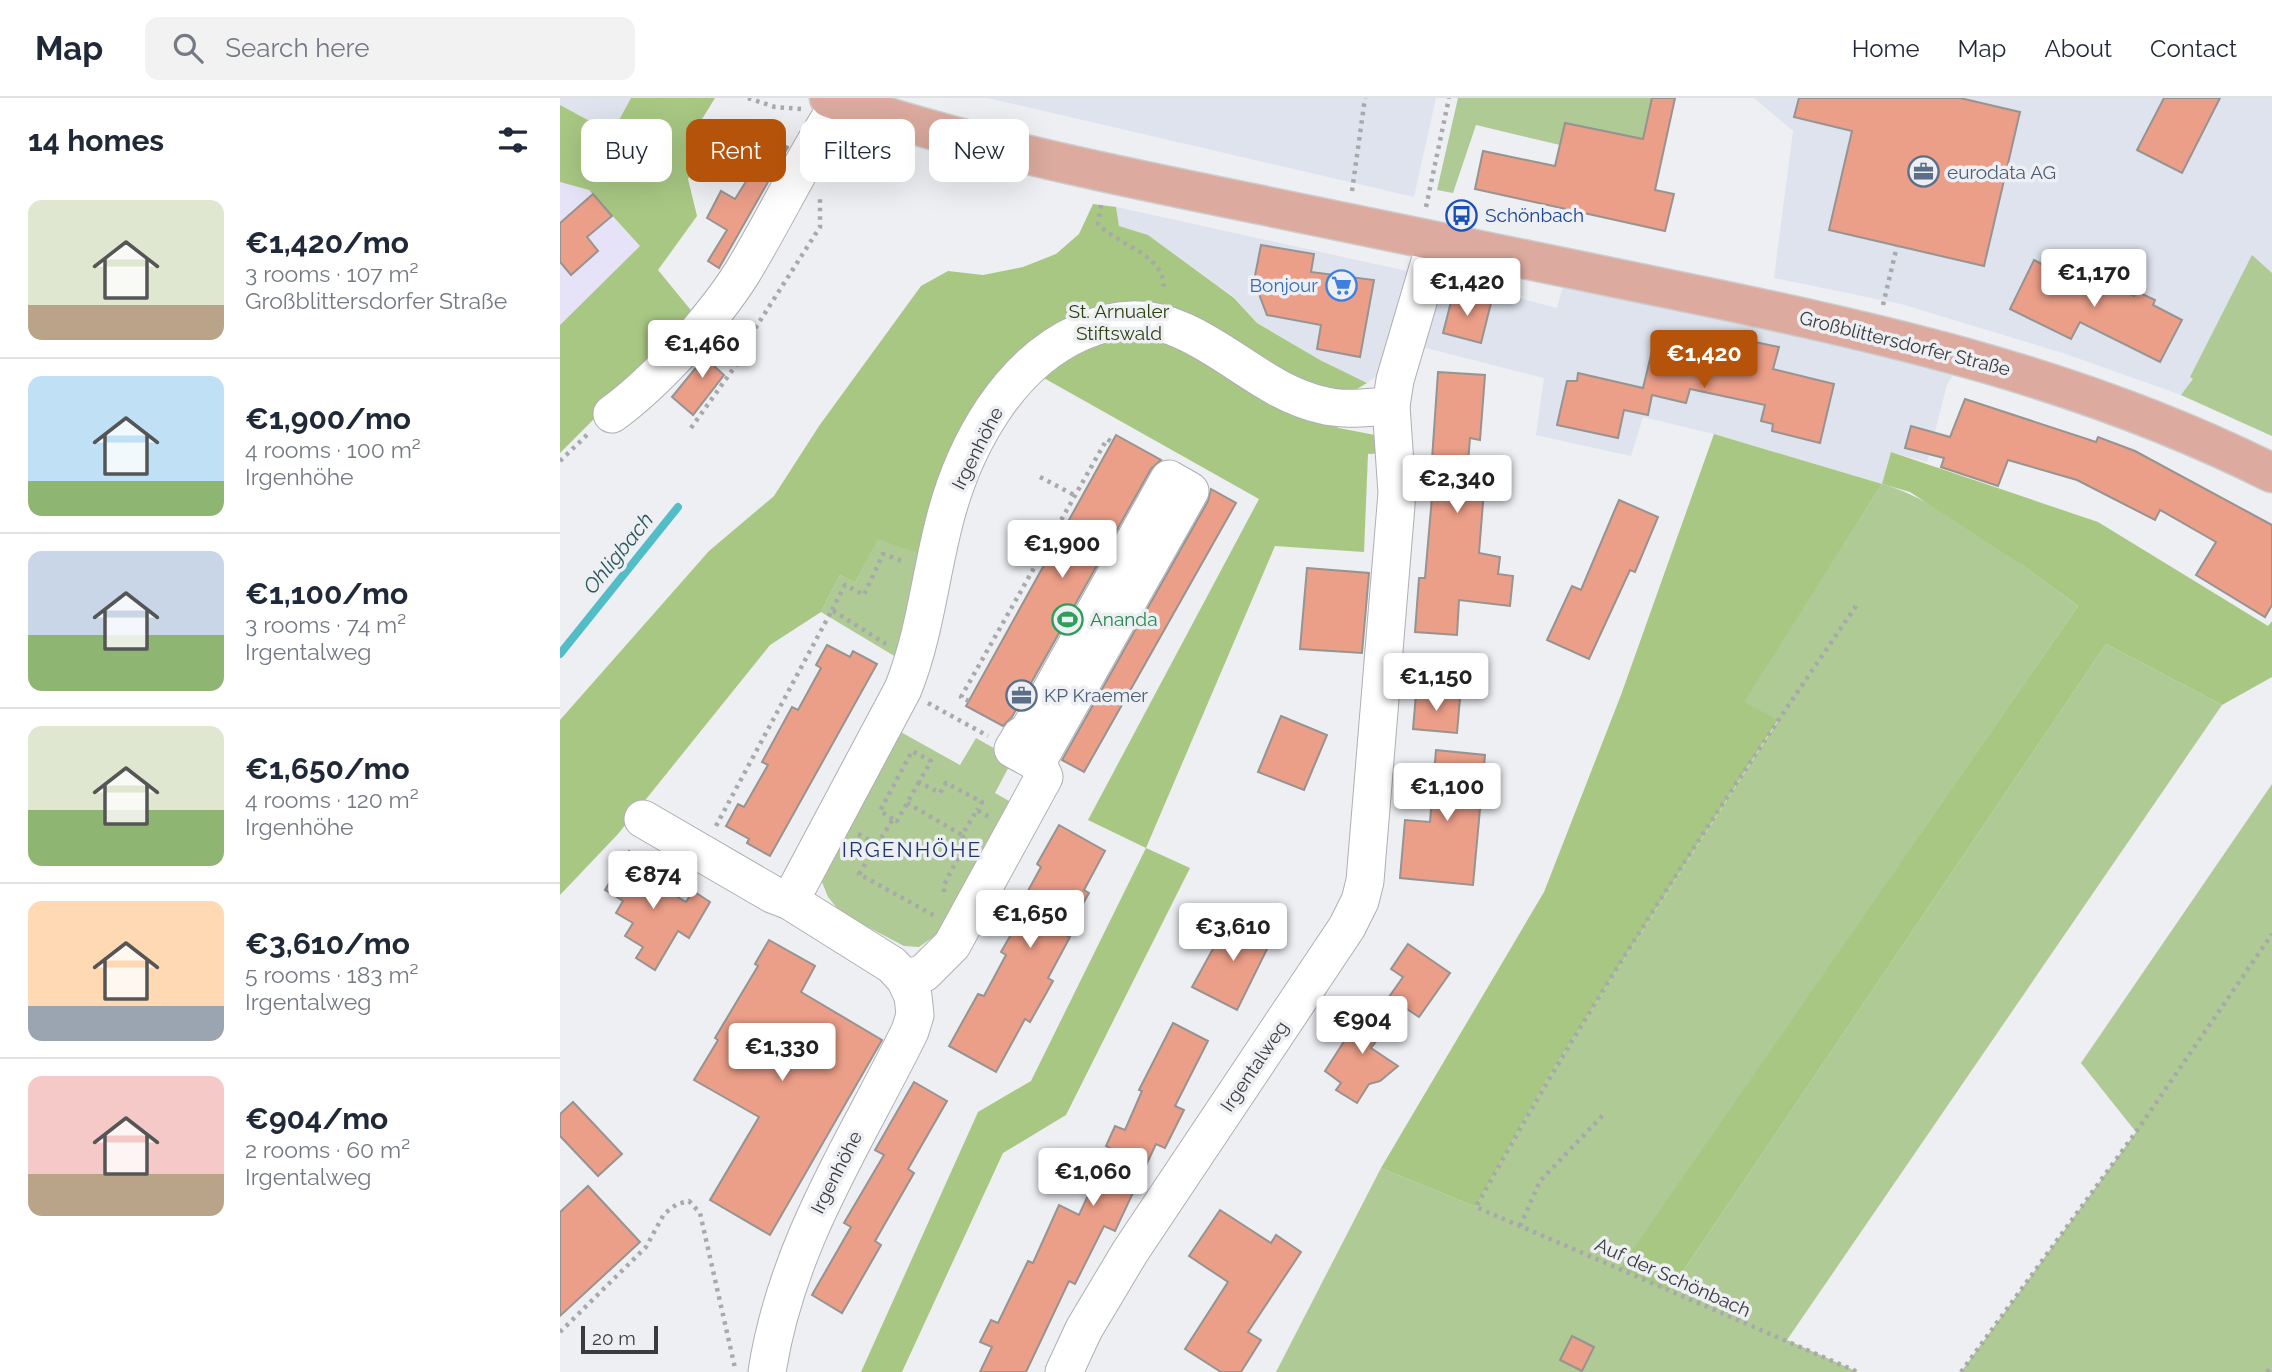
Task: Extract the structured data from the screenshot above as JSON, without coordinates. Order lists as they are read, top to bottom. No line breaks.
{"streets":{"main road":["Großblittersdorfer Straße"],"street":["Irgenhöhe","Irgentalweg"],"path":["Auf der Schönbach"]},"crossings":[["Großblittersdorfer Straße","Irgentalweg"],["Irgenhöhe","Irgentalweg"]],"districts":["IRGENHÖHE"],"water":["Ohligbach"],"parks":["St. Arnualer Stiftswald"],"places":{"office":["eurodata AG","KP Kraemer"],"bus stop":["Schönbach"],"supermarket":["Bonjour"],"sports":["Ananda"]},"scale_bar":"20 m","page":{"header":"Map","search":"Search here","nav":["Home","Map","About","Contact"],"heading":"14 homes","chip":["Buy","Rent","Filters","New"],"list":[{"name":"€1,420/mo","note":"3 rooms · 107 m² · Großblittersdorfer Straße"},{"name":"€1,900/mo","note":"4 rooms · 100 m² · Irgenhöhe"},{"name":"€1,100/mo","note":"3 rooms · 74 m² · Irgentalweg"},{"name":"€1,650/mo","note":"4 rooms · 120 m² · Irgenhöhe"},{"name":"€3,610/mo","note":"5 rooms · 183 m² · Irgentalweg"},{"name":"€904/mo","note":"2 rooms · 60 m² · Irgentalweg"}],"price":["€1,170","€1,420","€1,460","€1,420","€2,340","€1,900","€1,150","€1,100","€874","€1,650","€3,610","€904","€1,330","€1,060"],"scale":"20 m"}}
